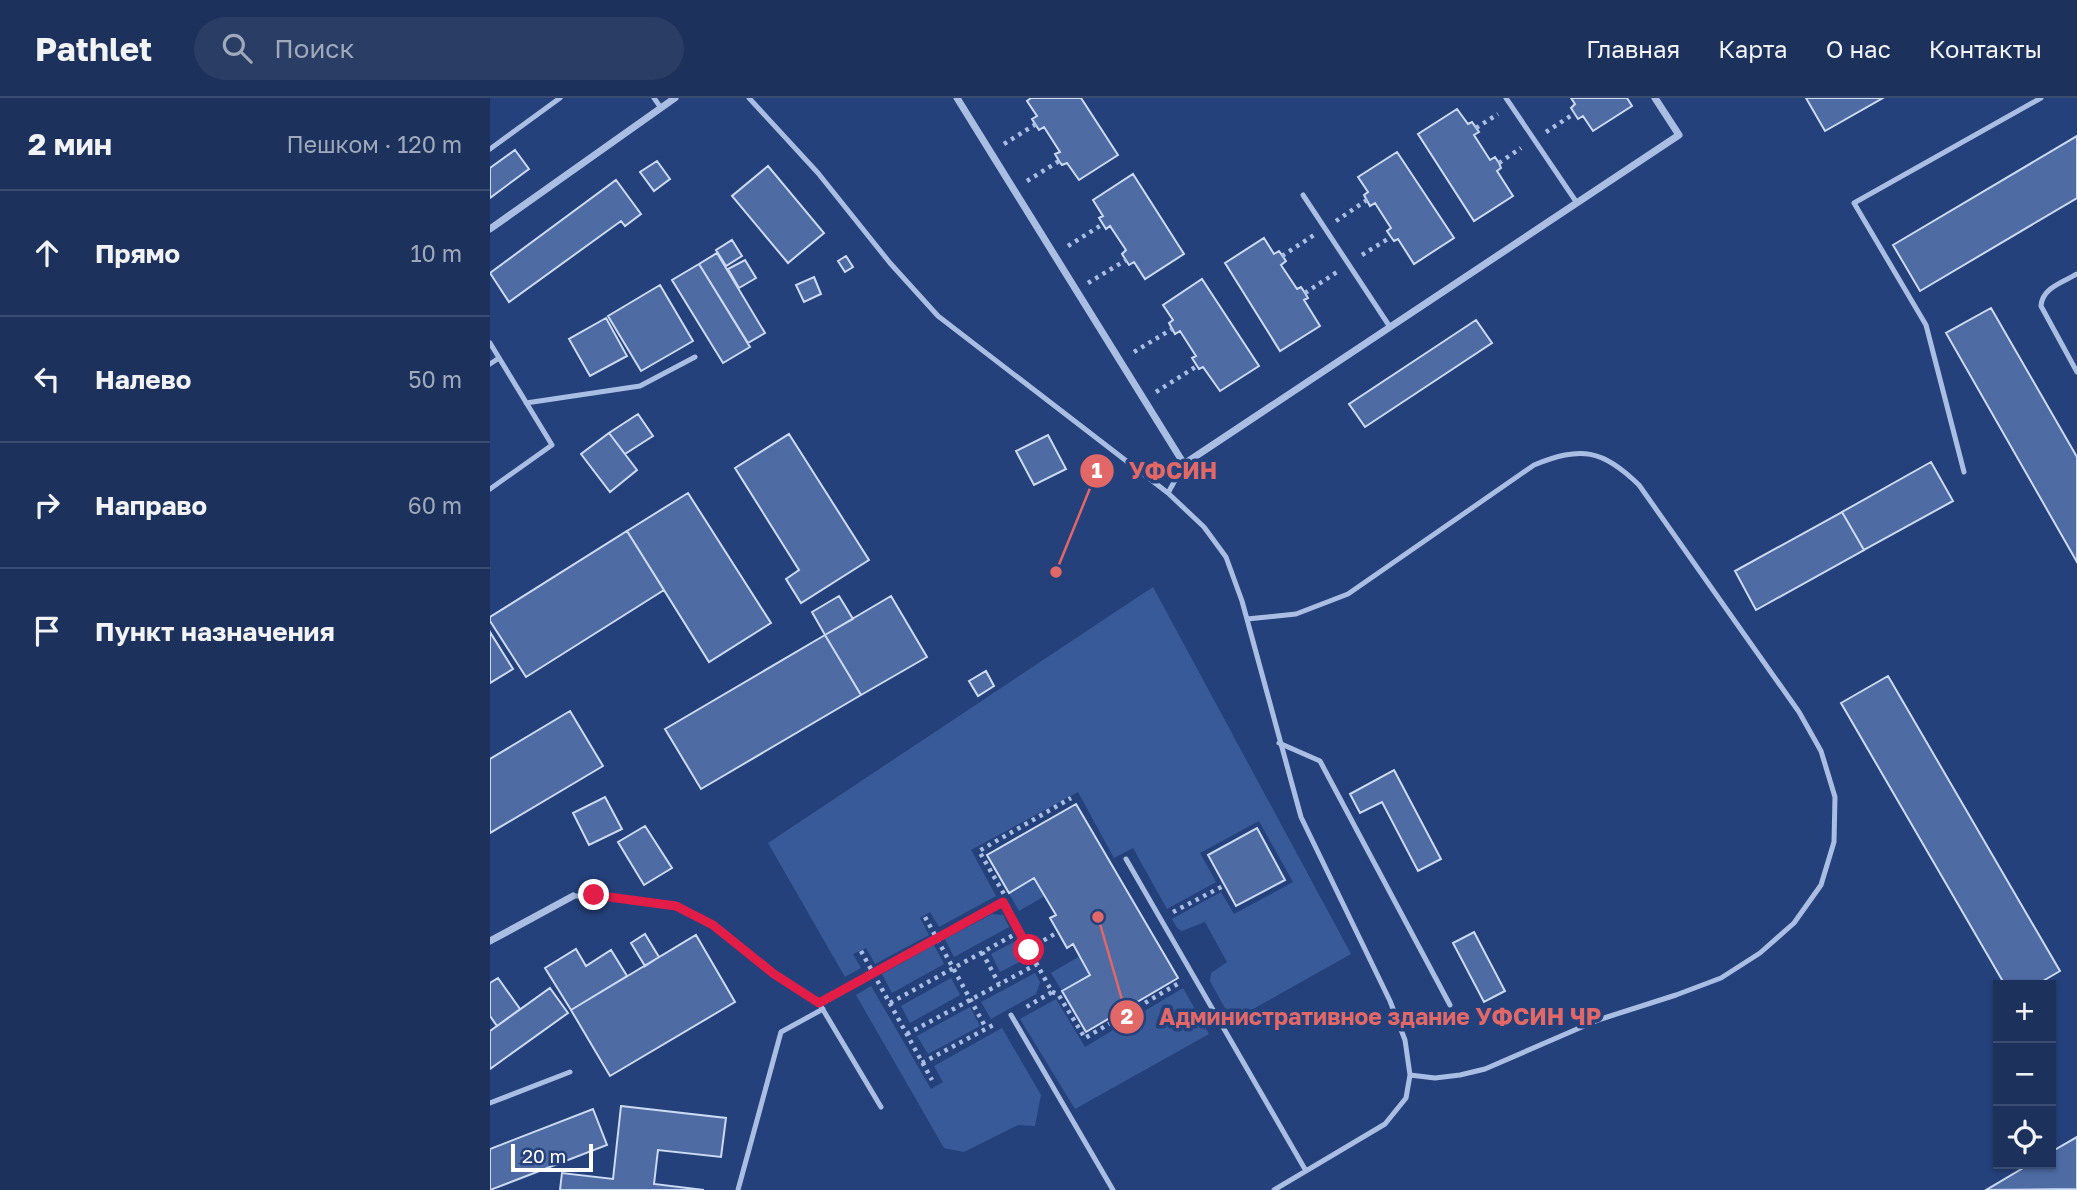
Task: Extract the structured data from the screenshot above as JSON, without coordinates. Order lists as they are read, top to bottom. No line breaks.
{"places":["УФСИН","Административное здание УФСИН ЧР"],"scale_bar":"20 m","page":{"header":"Pathlet","search":"Поиск","nav":["Главная","Карта","О нас","Контакты"],"heading":["2 мин","Пешком · 120 m"],"list":[["Прямо","10 m"],["Налево","50 m"],["Направо","60 m"],"Пункт назначения"],"map_buttons":["+","−"],"scale":"20 m"}}
